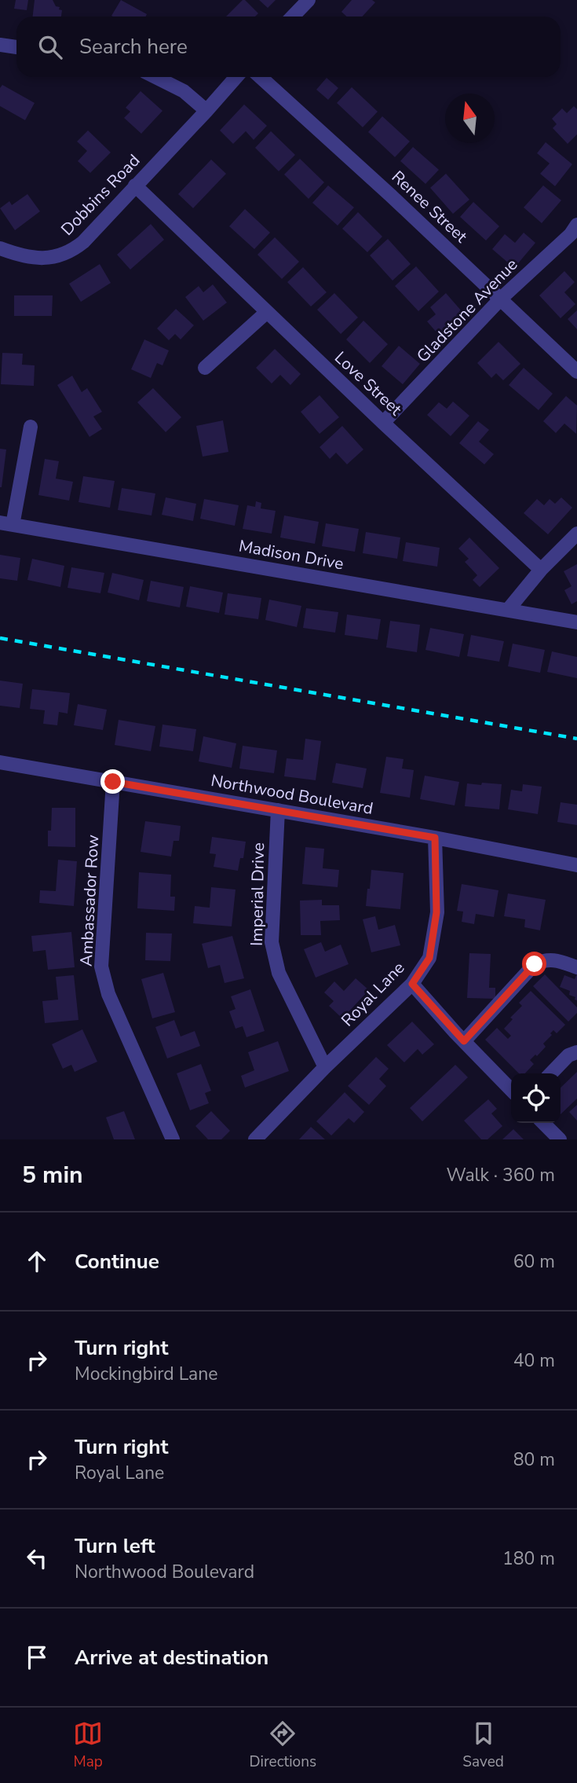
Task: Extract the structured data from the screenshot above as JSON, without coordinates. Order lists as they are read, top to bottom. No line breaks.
{"streets":{"street":["Dobbins Road","Renee Street","Gladstone Avenue","Love Street","Madison Drive","Northwood Boulevard","Imperial Drive","Ambassador Row","Royal Lane"]},"crossings":[["Dobbins Road","Love Street"],["Renee Street","Gladstone Avenue"],["Gladstone Avenue","Love Street"],["Northwood Boulevard","Imperial Drive"],["Northwood Boulevard","Ambassador Row"],["Northwood Boulevard","Royal Lane"],["Imperial Drive","Royal Lane"]],"north":"top","page":{"search":"Search here","heading":["5 min","Walk · 360 m"],"list":[["Continue","60 m"],["Turn right","Mockingbird Lane","40 m"],["Turn right","Royal Lane","80 m"],["Turn left","Northwood Boulevard","180 m"],"Arrive at destination"],"nav":["Map","Directions","Saved"]}}
